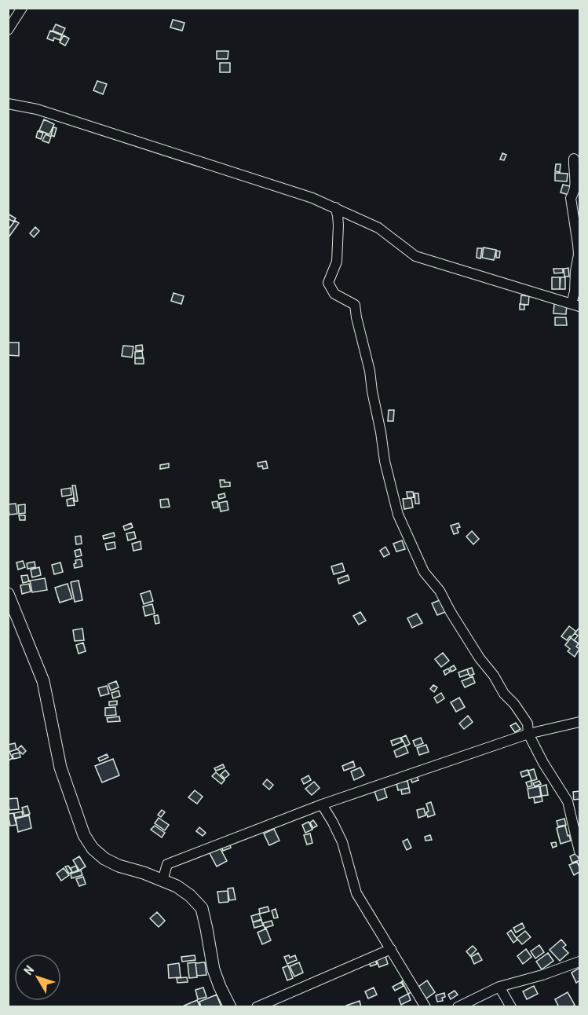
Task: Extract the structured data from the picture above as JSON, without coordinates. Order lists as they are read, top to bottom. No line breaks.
{"north":"top left"}
